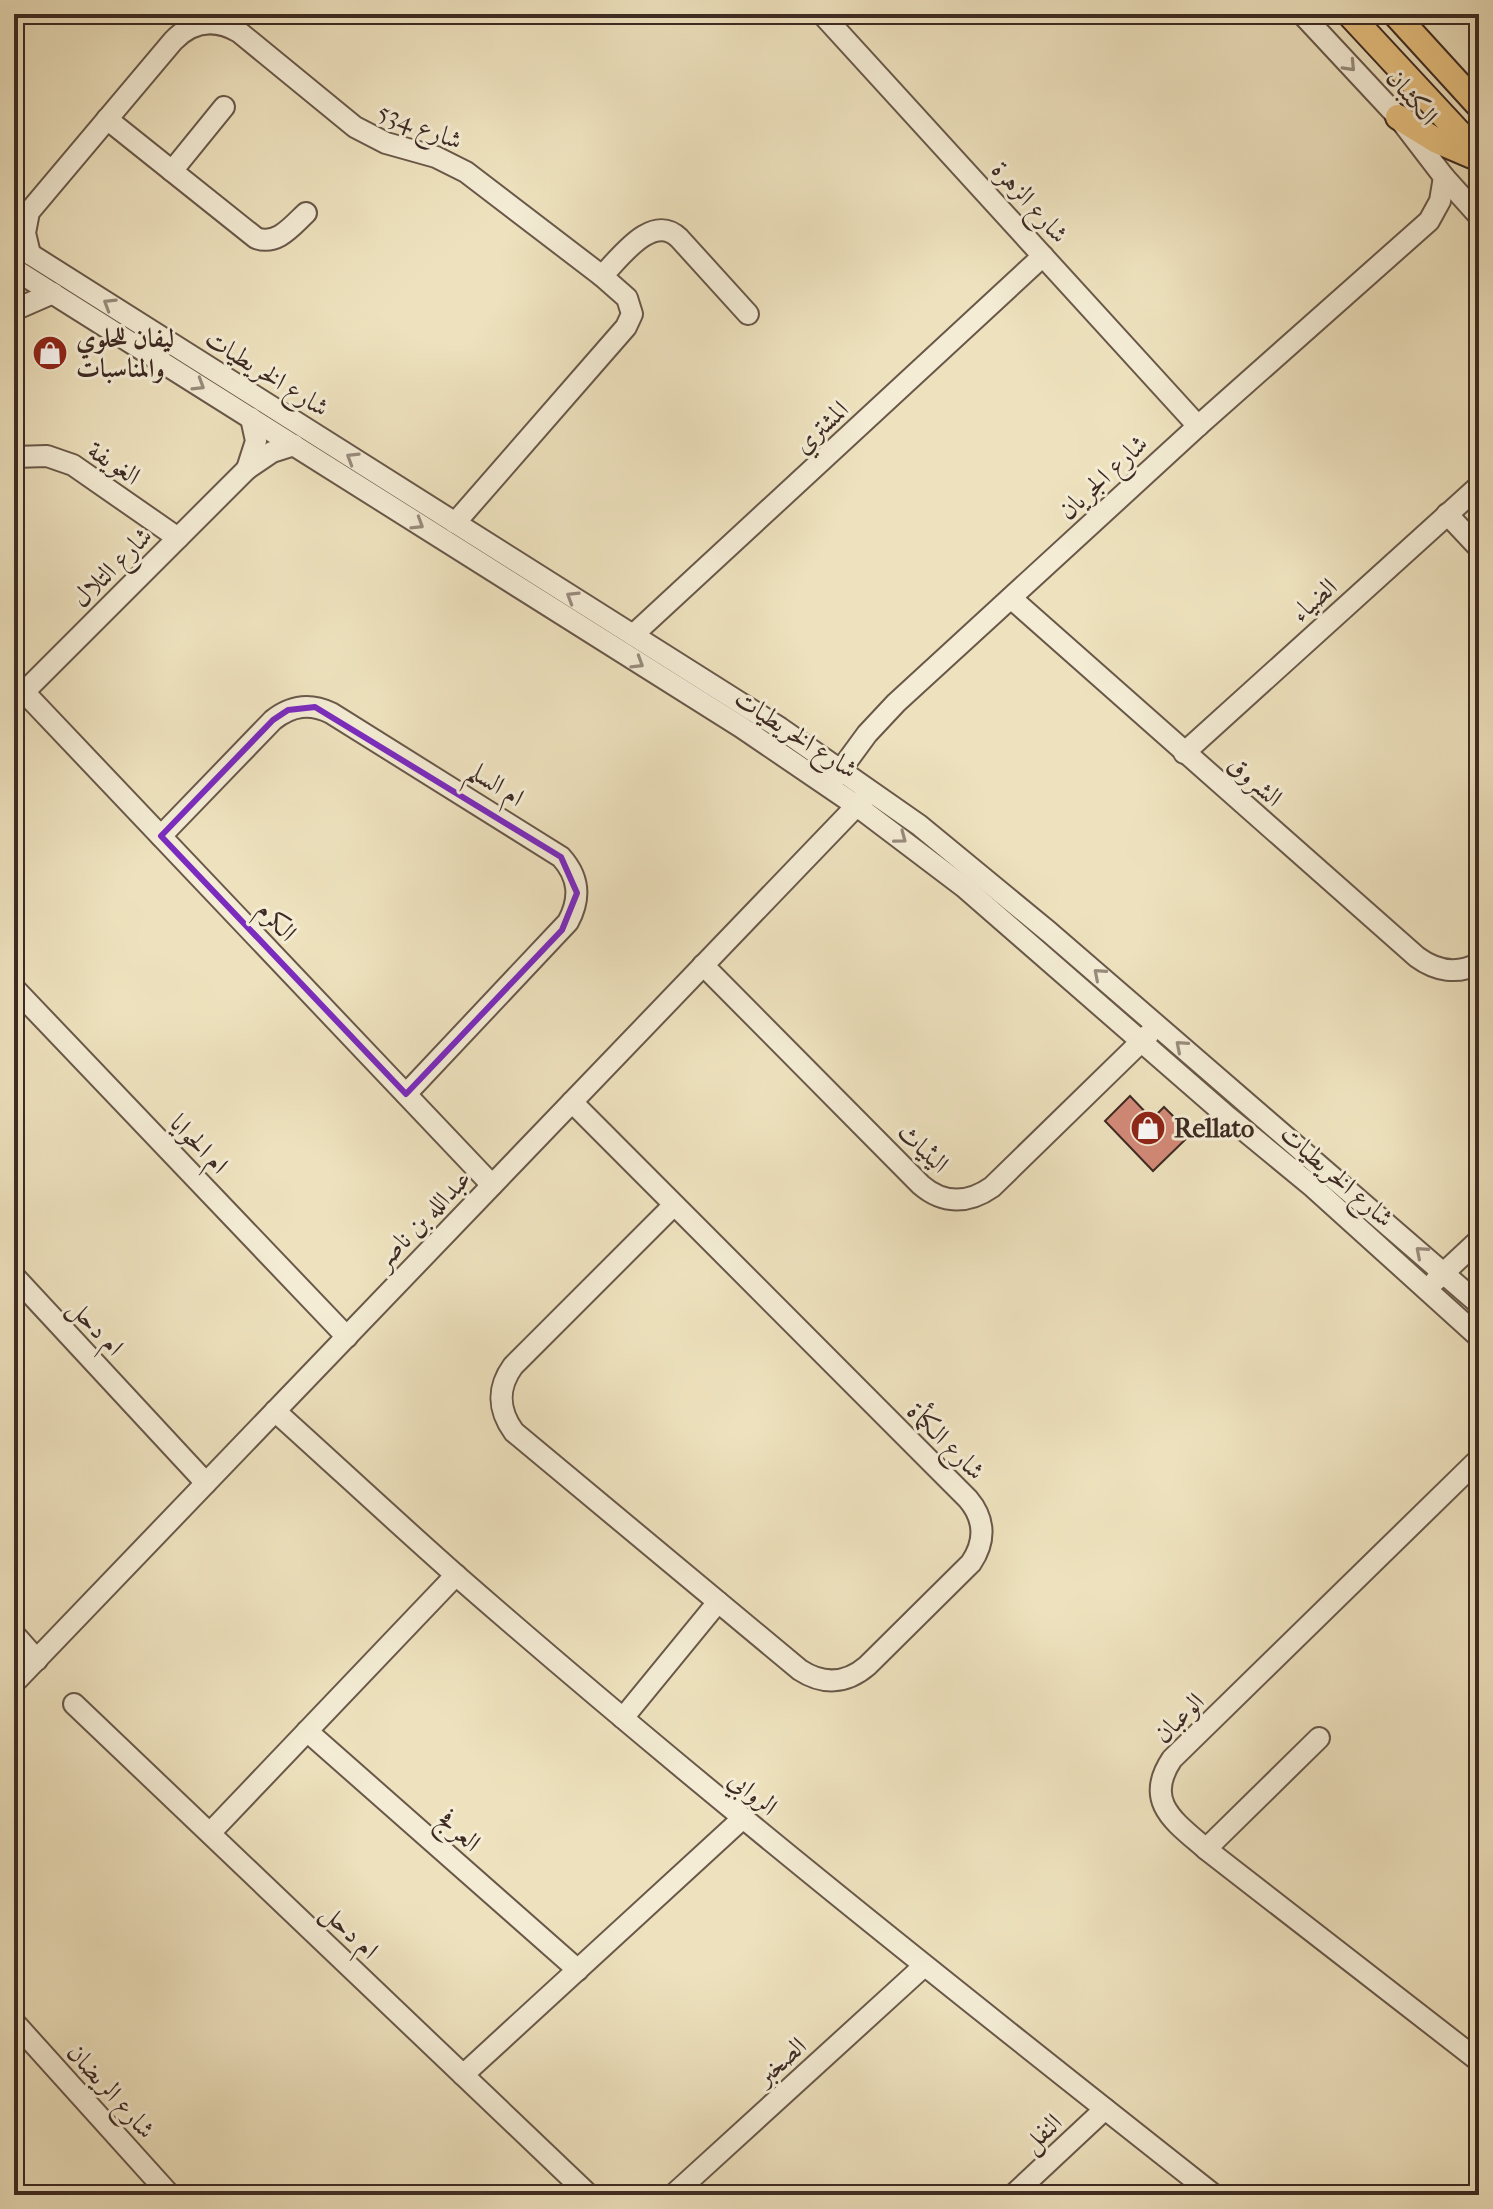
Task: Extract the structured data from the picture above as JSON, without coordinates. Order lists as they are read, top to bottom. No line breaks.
{"streets":{"street":["الكثبان","شارع 534","شارع الزهرة","شارع الخريطيات","المشتري","الغويفة","شارع الجريان","شارع التلال","الضياء","الشروق","ام السلم","الكرم","ام الحوايا","اليثياث","عبدالله بن ناصر","ام دحل","شارع الكمأة","الوعبان","الروابي","العرفج","الصخبر","شارع الريضان","النفل"]},"crossings":[["الكثبان","شارع الجريان"],["شارع 534","شارع الخريطيات"],["شارع الزهرة","المشتري"],["شارع الزهرة","شارع الجريان"],["شارع الخريطيات","المشتري"],["شارع الخريطيات","شارع الجريان"],["شارع الخريطيات","شارع التلال"],["شارع الخريطيات","اليثياث"],["شارع الخريطيات","عبدالله بن ناصر"],["الغويفة","شارع التلال"],["شارع الجريان","الشروق"],["شارع التلال","الكرم"],["الضياء","الشروق"],["ام السلم","الكرم"],["الكرم","عبدالله بن ناصر"],["ام الحوايا","عبدالله بن ناصر"],["اليثياث","عبدالله بن ناصر"],["عبدالله بن ناصر","ام دحل"],["عبدالله بن ناصر","شارع الكمأة"],["عبدالله بن ناصر","الروابي"],["الروابي","الصخبر"],["الروابي","النفل"]],"one_way":["الكثبان"],"places":{"shop":["ليفان للحلوي والمناسبات","Rellato"]}}
